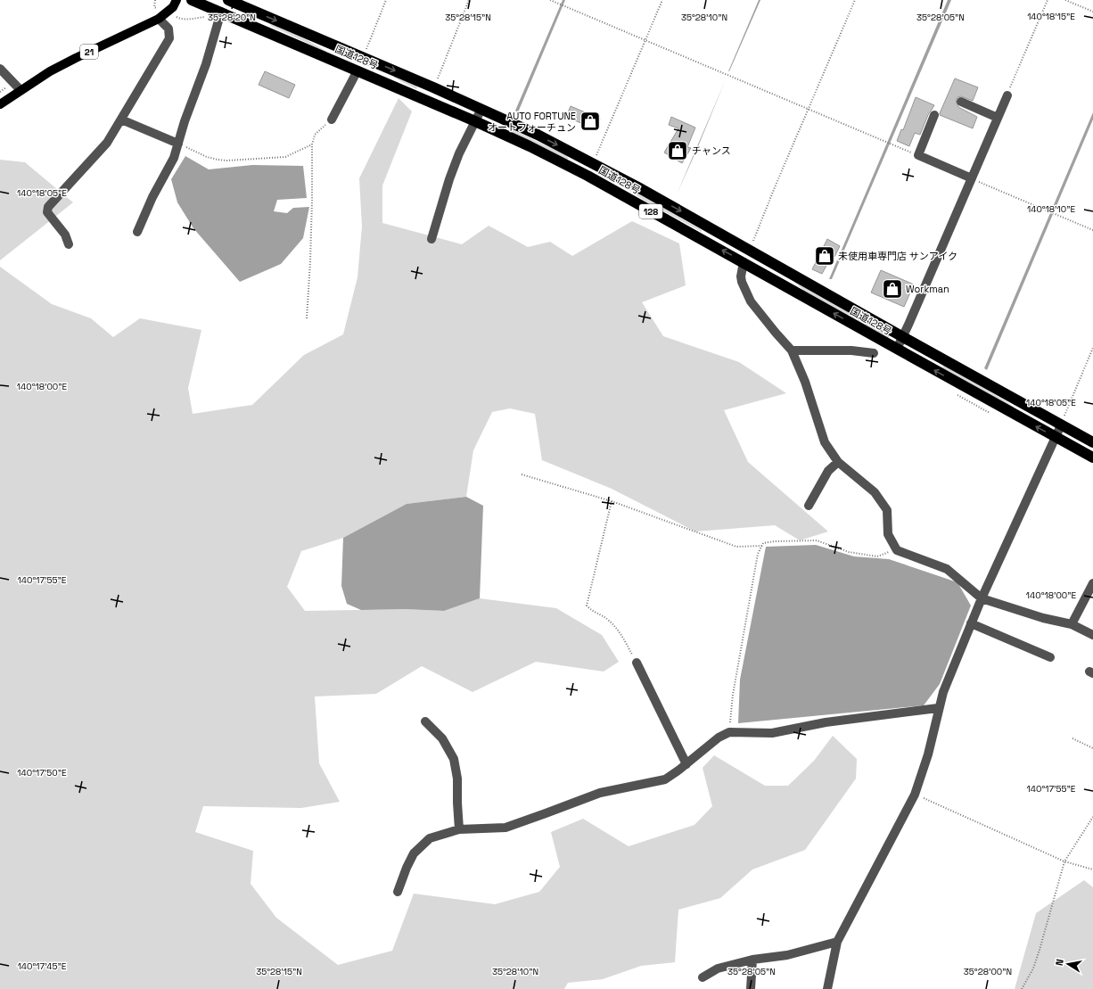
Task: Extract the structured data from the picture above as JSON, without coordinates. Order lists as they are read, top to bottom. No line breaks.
{"streets":{"highway":["国道128号","128"],"main road":["21"]},"places":{"shop":["AUTO FORTUNE オートフォーチュン","チャンス","未使用車専門店 サンアイク","Workman"]},"north":"left","coordinates":["140°18'15\"E","35°28'20\"N","35°28'15\"N","35°28'10\"N","35°28'05\"N","140°18'05\"E","140°18'10\"E","140°18'00\"E","140°17'55\"E","140°17'50\"E","140°17'45\"E","35°28'00\"N"]}
